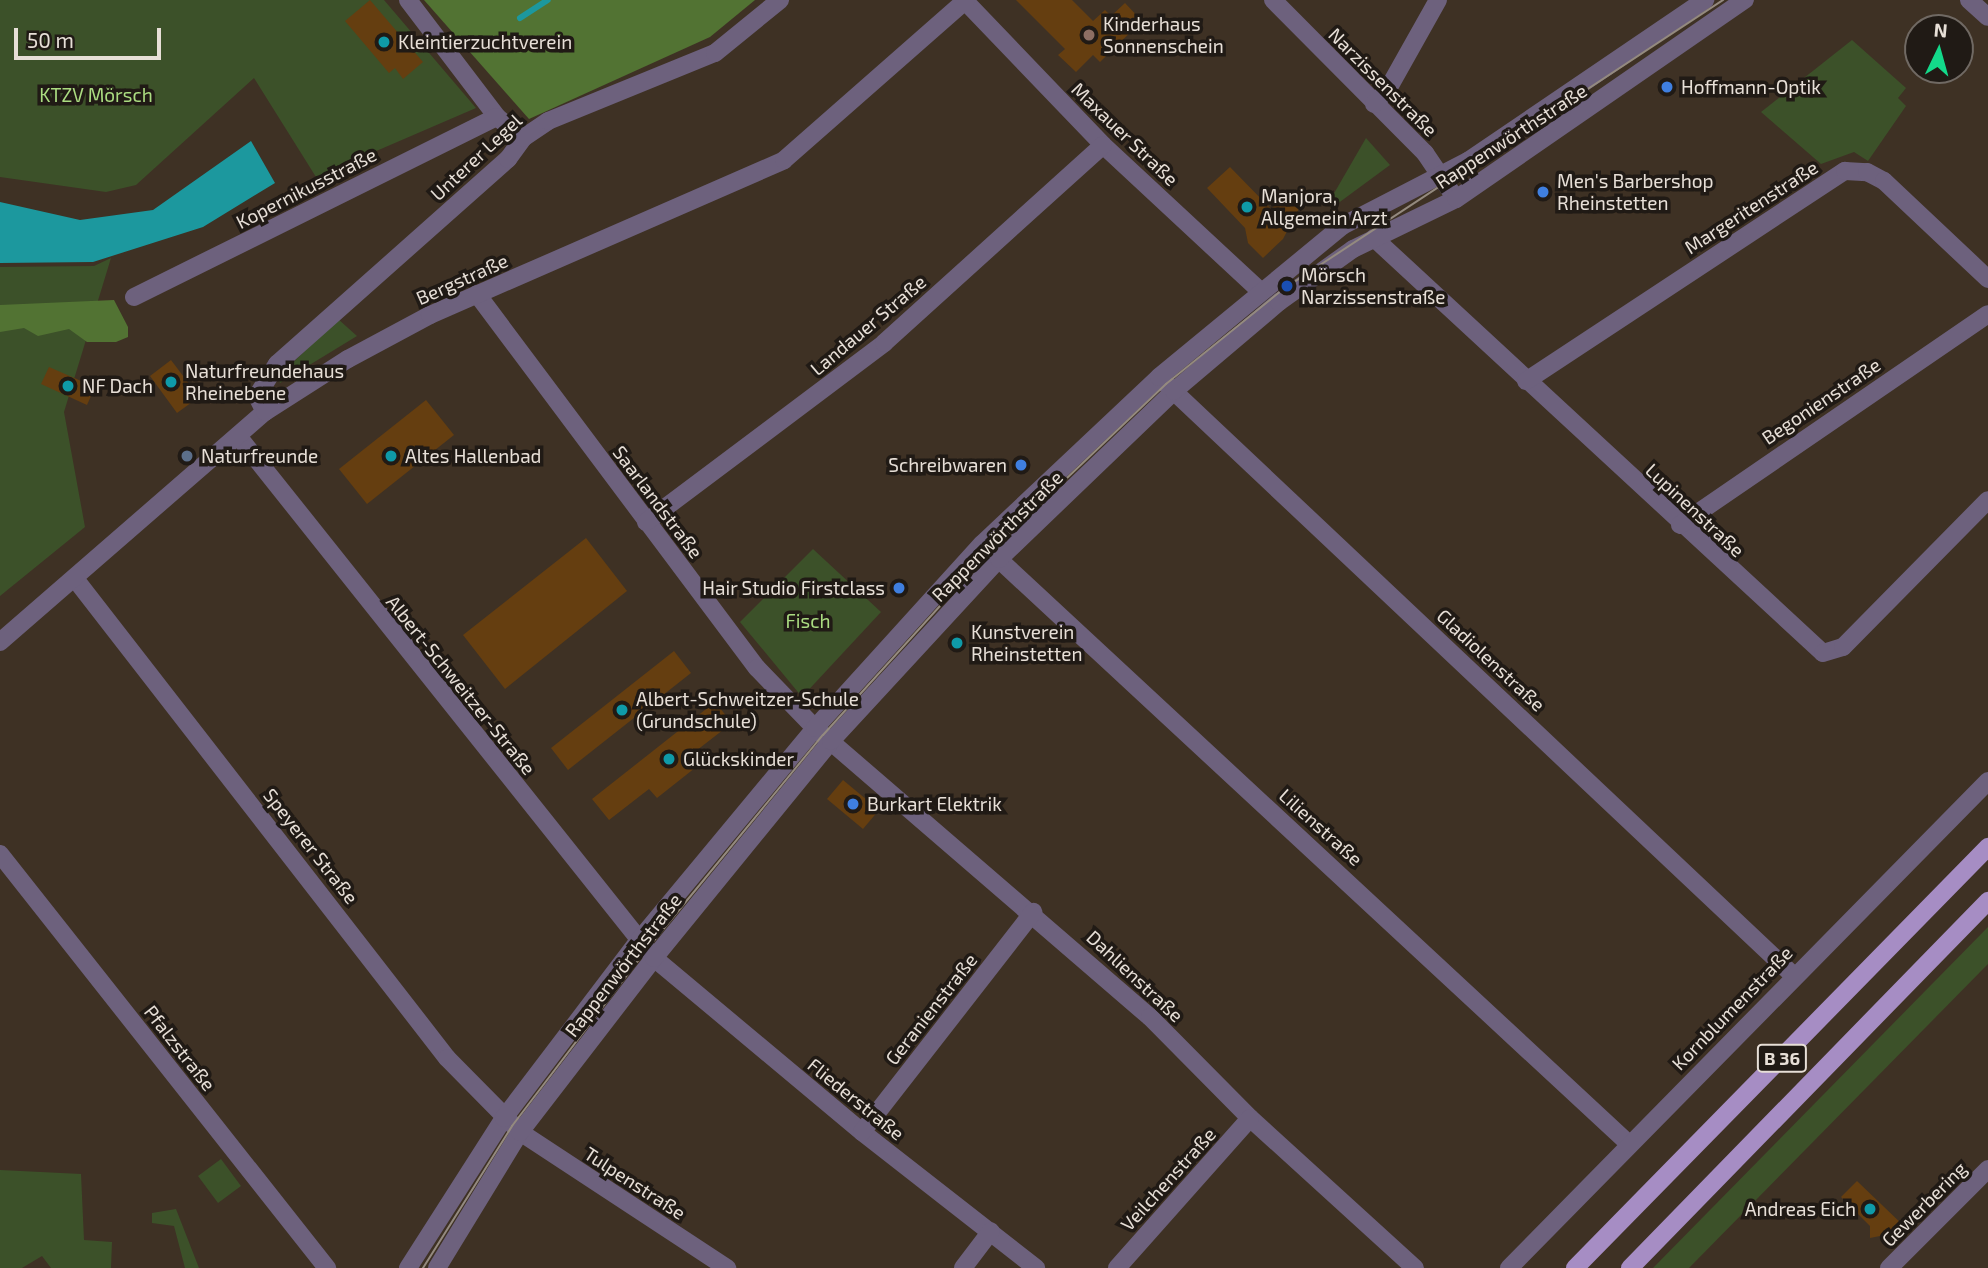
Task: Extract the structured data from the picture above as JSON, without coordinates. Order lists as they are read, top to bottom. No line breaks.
{"streets":{"main road":["B 36"],"street":["Narzissenstraße","Maxauer Straße","Rappenwörthstraße","Unterer Legel","Kopernikusstraße","Margeritenstraße","Bergstraße","Landauer Straße","Begonienstraße","Saarlandstraße","Lupinenstraße","Gladiolenstraße","Albert-Schweitzer-Straße","Lilienstraße","Speyerer Straße","Dahlienstraße","Kornblumenstraße","Geranienstraße","Pfalzstraße","Fliederstraße","Veilchenstraße","Tulpenstraße","Gewerbering"]},"crossings":[["Narzissenstraße","Rappenwörthstraße"],["Maxauer Straße","Rappenwörthstraße"],["Maxauer Straße","Bergstraße"],["Maxauer Straße","Landauer Straße"],["Rappenwörthstraße","Saarlandstraße"],["Rappenwörthstraße","Lupinenstraße"],["Rappenwörthstraße","Gladiolenstraße"],["Rappenwörthstraße","Albert-Schweitzer-Straße"],["Rappenwörthstraße","Lilienstraße"],["Rappenwörthstraße","Speyerer Straße"],["Rappenwörthstraße","Dahlienstraße"],["Rappenwörthstraße","Fliederstraße"],["Rappenwörthstraße","Tulpenstraße"],["Unterer Legel","Bergstraße"],["Margeritenstraße","Lupinenstraße"],["Bergstraße","Saarlandstraße"],["Bergstraße","Albert-Schweitzer-Straße"],["Bergstraße","Speyerer Straße"],["Landauer Straße","Saarlandstraße"],["Begonienstraße","Lupinenstraße"],["Saarlandstraße","Dahlienstraße"],["Gladiolenstraße","Kornblumenstraße"],["Albert-Schweitzer-Straße","Fliederstraße"],["Lilienstraße","Kornblumenstraße"],["Speyerer Straße","Tulpenstraße"],["Dahlienstraße","Geranienstraße"],["Dahlienstraße","Veilchenstraße"],["Geranienstraße","Fliederstraße"]],"parks":["KTZV Mörsch","Fisch"],"places":["Kinderhaus Sonnenschein","Kleintierzuchtverein","Hoffmann-Optik","Men's Barbershop Rheinstetten","Manjora, Allgemein Arzt","Mörsch Narzissenstraße","Naturfreundehaus Rheinebene","NF Dach","Naturfreunde","Altes Hallenbad","Schreibwaren","Hair Studio Firstclass","Kunstverein Rheinstetten","Albert-Schweitzer-Schule (Grundschule)","Glückskinder","Burkart Elektrik","Andreas Eich"],"scale_bar":"50 m","north":"top"}
